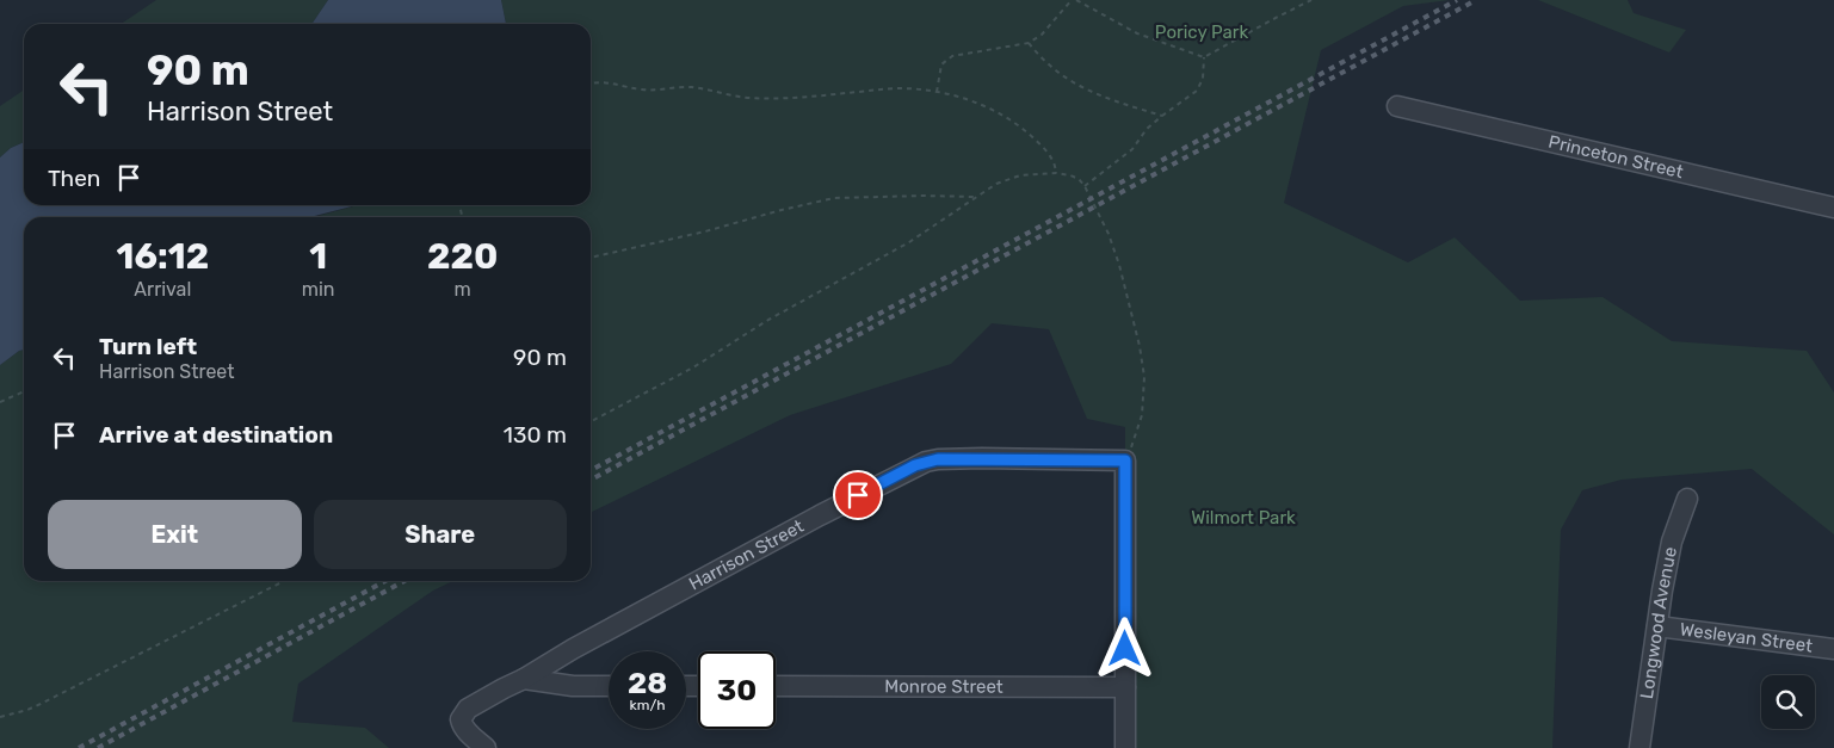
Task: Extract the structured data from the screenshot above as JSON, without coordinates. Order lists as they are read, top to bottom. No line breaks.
{"streets":{"street":["Princeton Street","Harrison Street","Longwood Avenue","Wesleyan Street","Monroe Street"]},"crossings":[["Longwood Avenue","Wesleyan Street"]],"parks":["Poricy Park","Wilmort Park"],"page":{"turn":["90 m","Harrison Street"],"then":"Then","eta":["16:12","Arrival","1","min","220","m"],"list":[{"name":"Turn left","note":"Harrison Street","value":"90 m"},{"name":"Arrive at destination","value":"130 m"}],"buttons":["Exit","Share"],"speed":"28 km/h","limit":"30"}}
